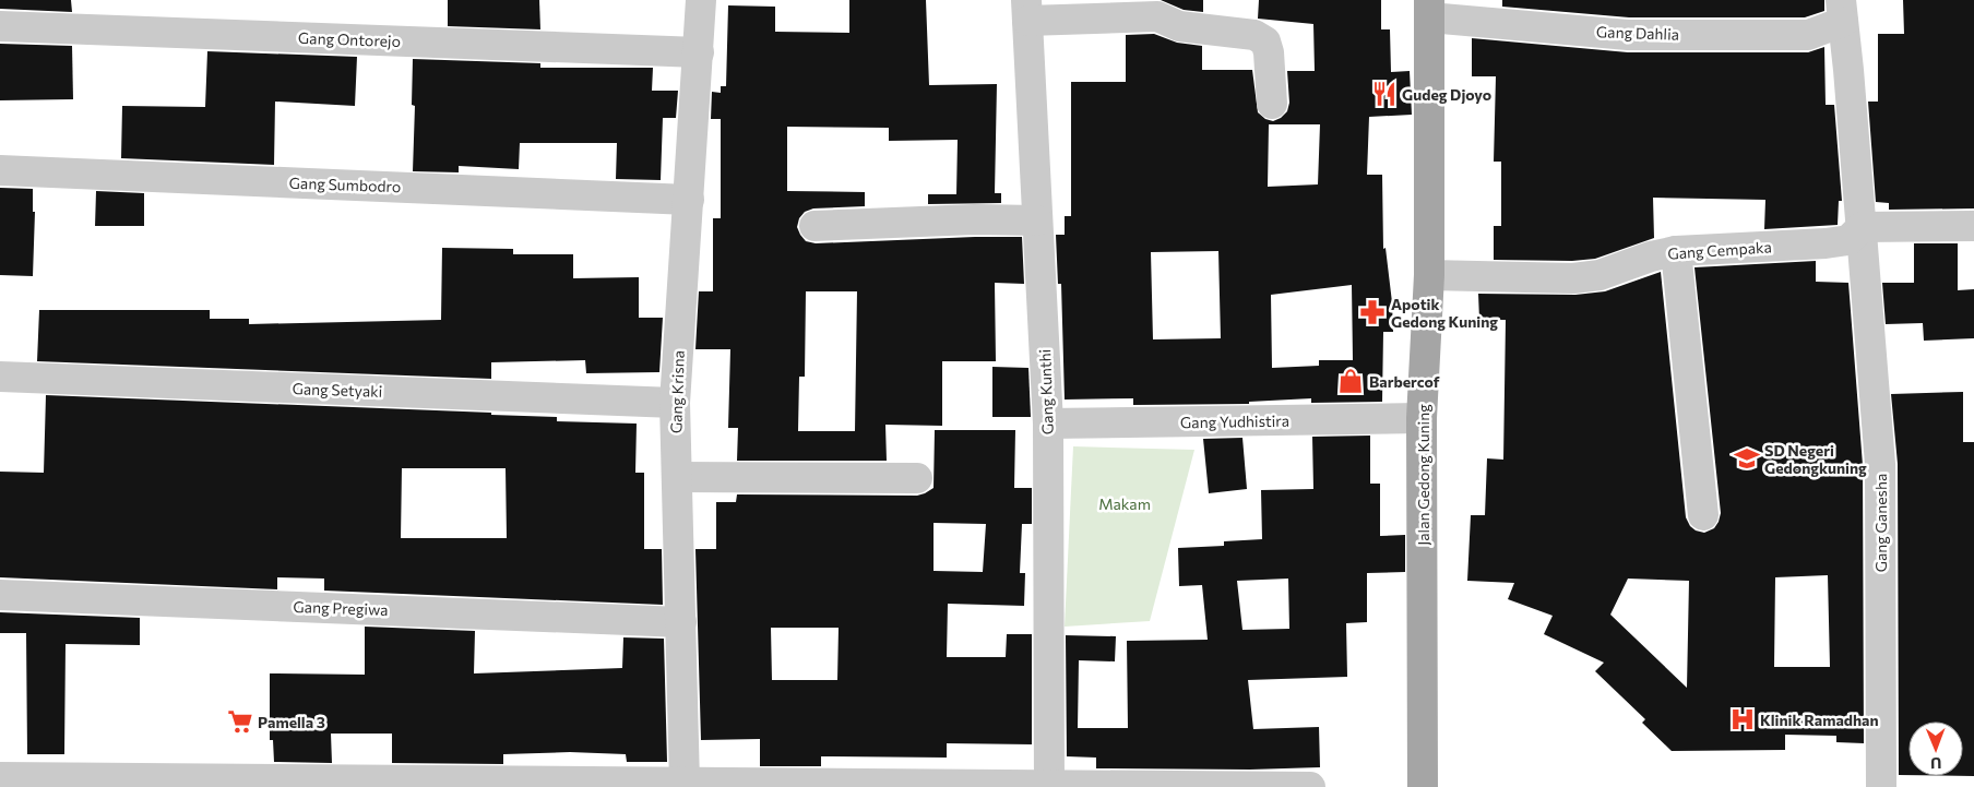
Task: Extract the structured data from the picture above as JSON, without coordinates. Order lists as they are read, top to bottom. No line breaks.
{"streets":{"main road":["Jalan Gedong Kuning"],"street":["Gang Dahlia","Gang Ontorejo","Gang Sumbodro","Gang Cempaka","Gang Setyaki","Gang Krisna","Gang Kunthi","Gang Yudhistira","Gang Ganesha","Gang Pregiwa"]},"crossings":[["Gang Dahlia","Jalan Gedong Kuning"],["Gang Dahlia","Gang Ganesha"],["Gang Ontorejo","Gang Krisna"],["Gang Sumbodro","Gang Krisna"],["Gang Cempaka","Jalan Gedong Kuning"],["Gang Cempaka","Gang Ganesha"],["Gang Setyaki","Gang Krisna"],["Gang Krisna","Gang Pregiwa"],["Gang Kunthi","Gang Yudhistira"],["Gang Yudhistira","Jalan Gedong Kuning"]],"parks":["Makam"],"places":{"restaurant":["Gudeg Djoyo"],"pharmacy":["Apotik Gedong Kuning"],"shop":["Barbercof"],"school or university":["SD Negeri Gedongkuning"],"hospital":["Klinik Ramadhan"],"supermarket":["Pamella 3"]},"north":"bottom"}
